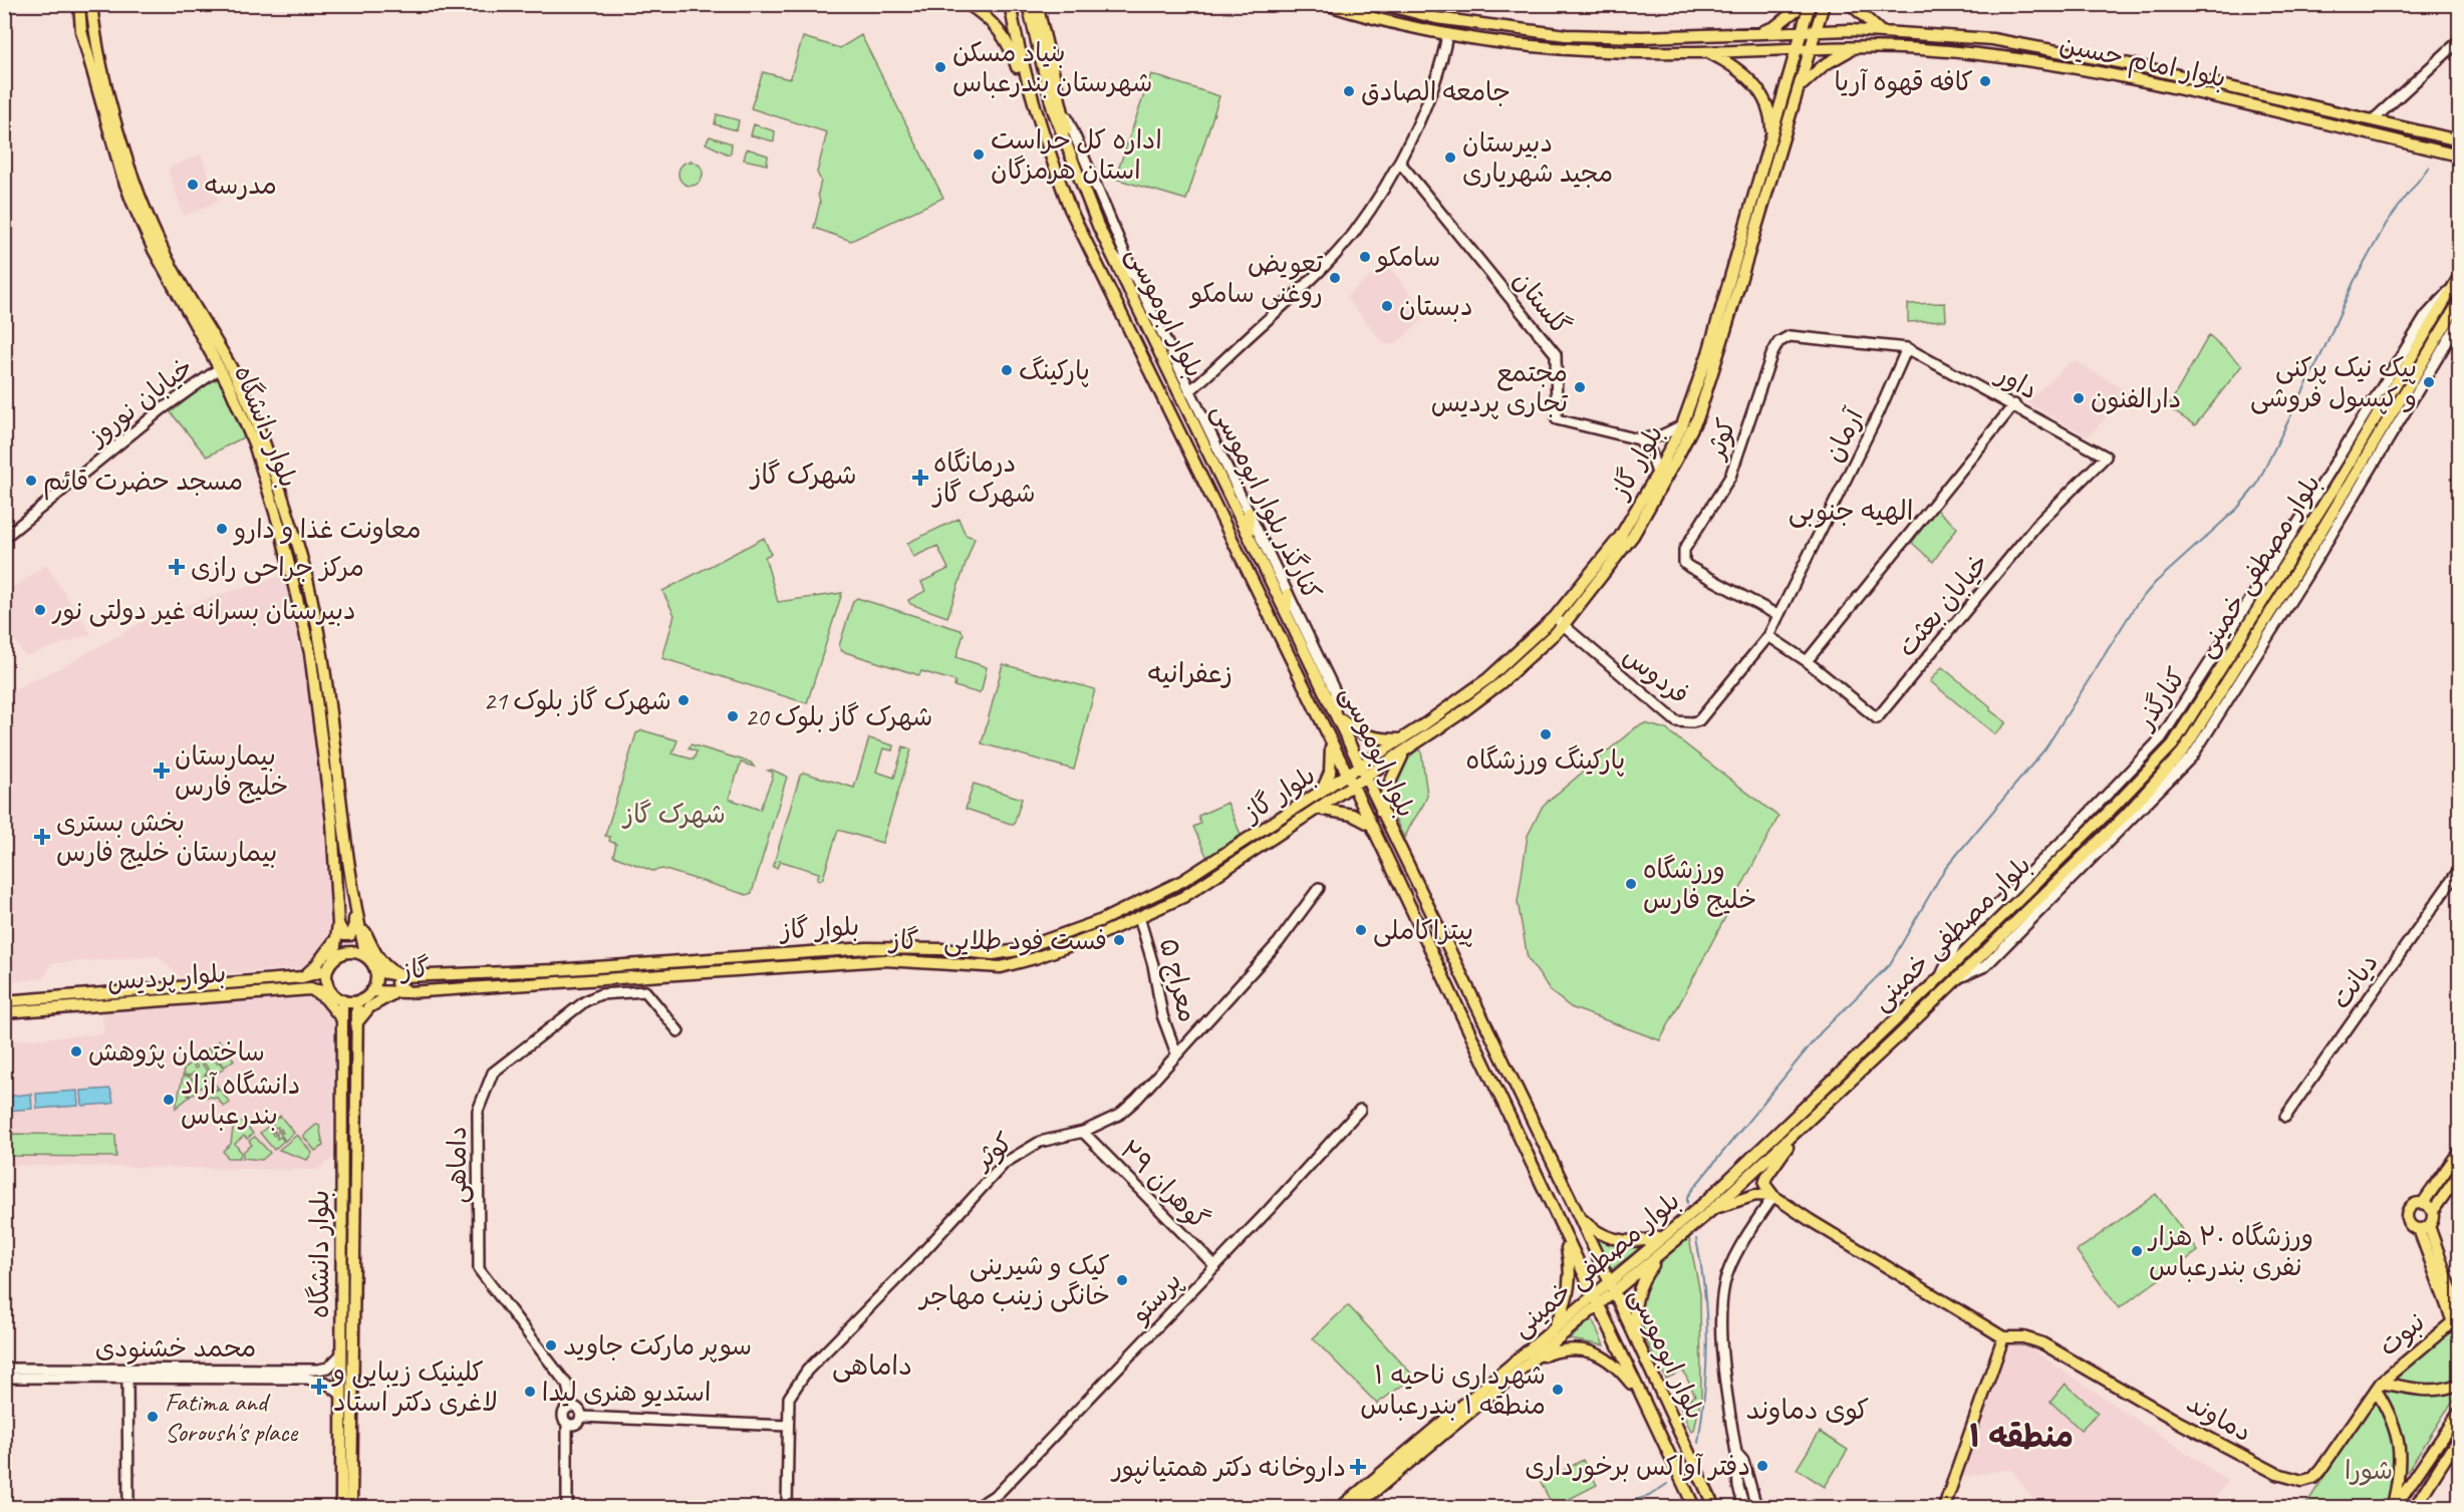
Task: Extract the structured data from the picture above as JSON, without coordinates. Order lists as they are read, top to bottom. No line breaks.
{"streets":{"main road":["بلوار امام حسین","بلوار ابوموسی","بلوار دانشگاه","بلوار گاز","بلوار مصطفی خمینی","گاز","بلوار پردیس","نبوت","دماوند"],"street":["گلستان","داور","خیابان نوروز","آرمان","کوثر","کنارگذر بلوار ابوموسی","خیابان بعثت","فردوس","معراج ۵","دیانت","داماهی","گوهران ۲۹","پرستو","محمد خشنودی"]},"crossings":[["بلوار امام حسین","بلوار گاز"],["گلستان","بلوار گاز"],["بلوار ابوموسی","بلوار گاز"],["بلوار ابوموسی","کنارگذر بلوار ابوموسی"],["بلوار ابوموسی","بلوار مصطفی خمینی"],["بلوار ابوموسی","گاز"],["داور","آرمان"],["داور","کوثر"],["داور","خیابان بعثت"],["خیابان نوروز","بلوار دانشگاه"],["بلوار دانشگاه","بلوار گاز"],["بلوار دانشگاه","گاز"],["بلوار دانشگاه","بلوار پردیس"],["آرمان","کوثر"],["آرمان","فردوس"],["کوثر","معراج ۵"],["کوثر","گوهران ۲۹"],["بلوار گاز","فردوس"],["بلوار گاز","گاز"],["بلوار گاز","بلوار پردیس"],["گاز","بلوار پردیس"],["گاز","معراج ۵"],["گوهران ۲۹","پرستو"],["نبوت","دماوند"]],"districts":["شهرک گاز","الهیه جنوبی","زعفرانیه","داماهی","کوی دماوند","منطقه ۱"],"parks":["شهرک گاز","شورا"],"places":{"other":["بنیاد مسکن شهرستان بندرعباس","کافه قهوه آریا","جامعه الصادق","اداره کل حراست استان هرمزگان","دبیرستان مجید شهریاری","مدرسه","سامکو","تعویض روغنی سامکو","دبستان","پارکینگ","پیک نیک پرکنی و کپسول فروشی","مجتمع تجاری پردیس","دارالفنون","مسجد حضرت قائم","معاونت غذا و دارو","دبیرستان بسرانه غیر دولتی نور","شهرک گاز بلوک 21","شهرک گاز بلوک 20","پارکینگ ورزشگاه","ورزشگاه خلیج فارس","پیتزاکاملی","فست فود طلایی","ساختمان پژوهش","دانشگاه آزاد بندرعباس","ورزشگاه ۲۰ هزار نفری بندرعباس","کیک و شیرینی خانگی زینب مهاجر","سوپر مارکت جاوید","شهرداری ناحیه ۱ منطقه ۱ بندرعباس","استدیو هنری لیدا","Fatima and Soroush's place","دفتر آواکس برخورداری"],"health":["درمانگاه شهرک گاز","مرکز جراحی رازی","بیمارستان خلیج فارس","بخش بستری بیمارستان خلیج فارس","کلینیک زیبایی و لاغری دکتر استاد","داروخانه دکتر همتیانپور"]}}
